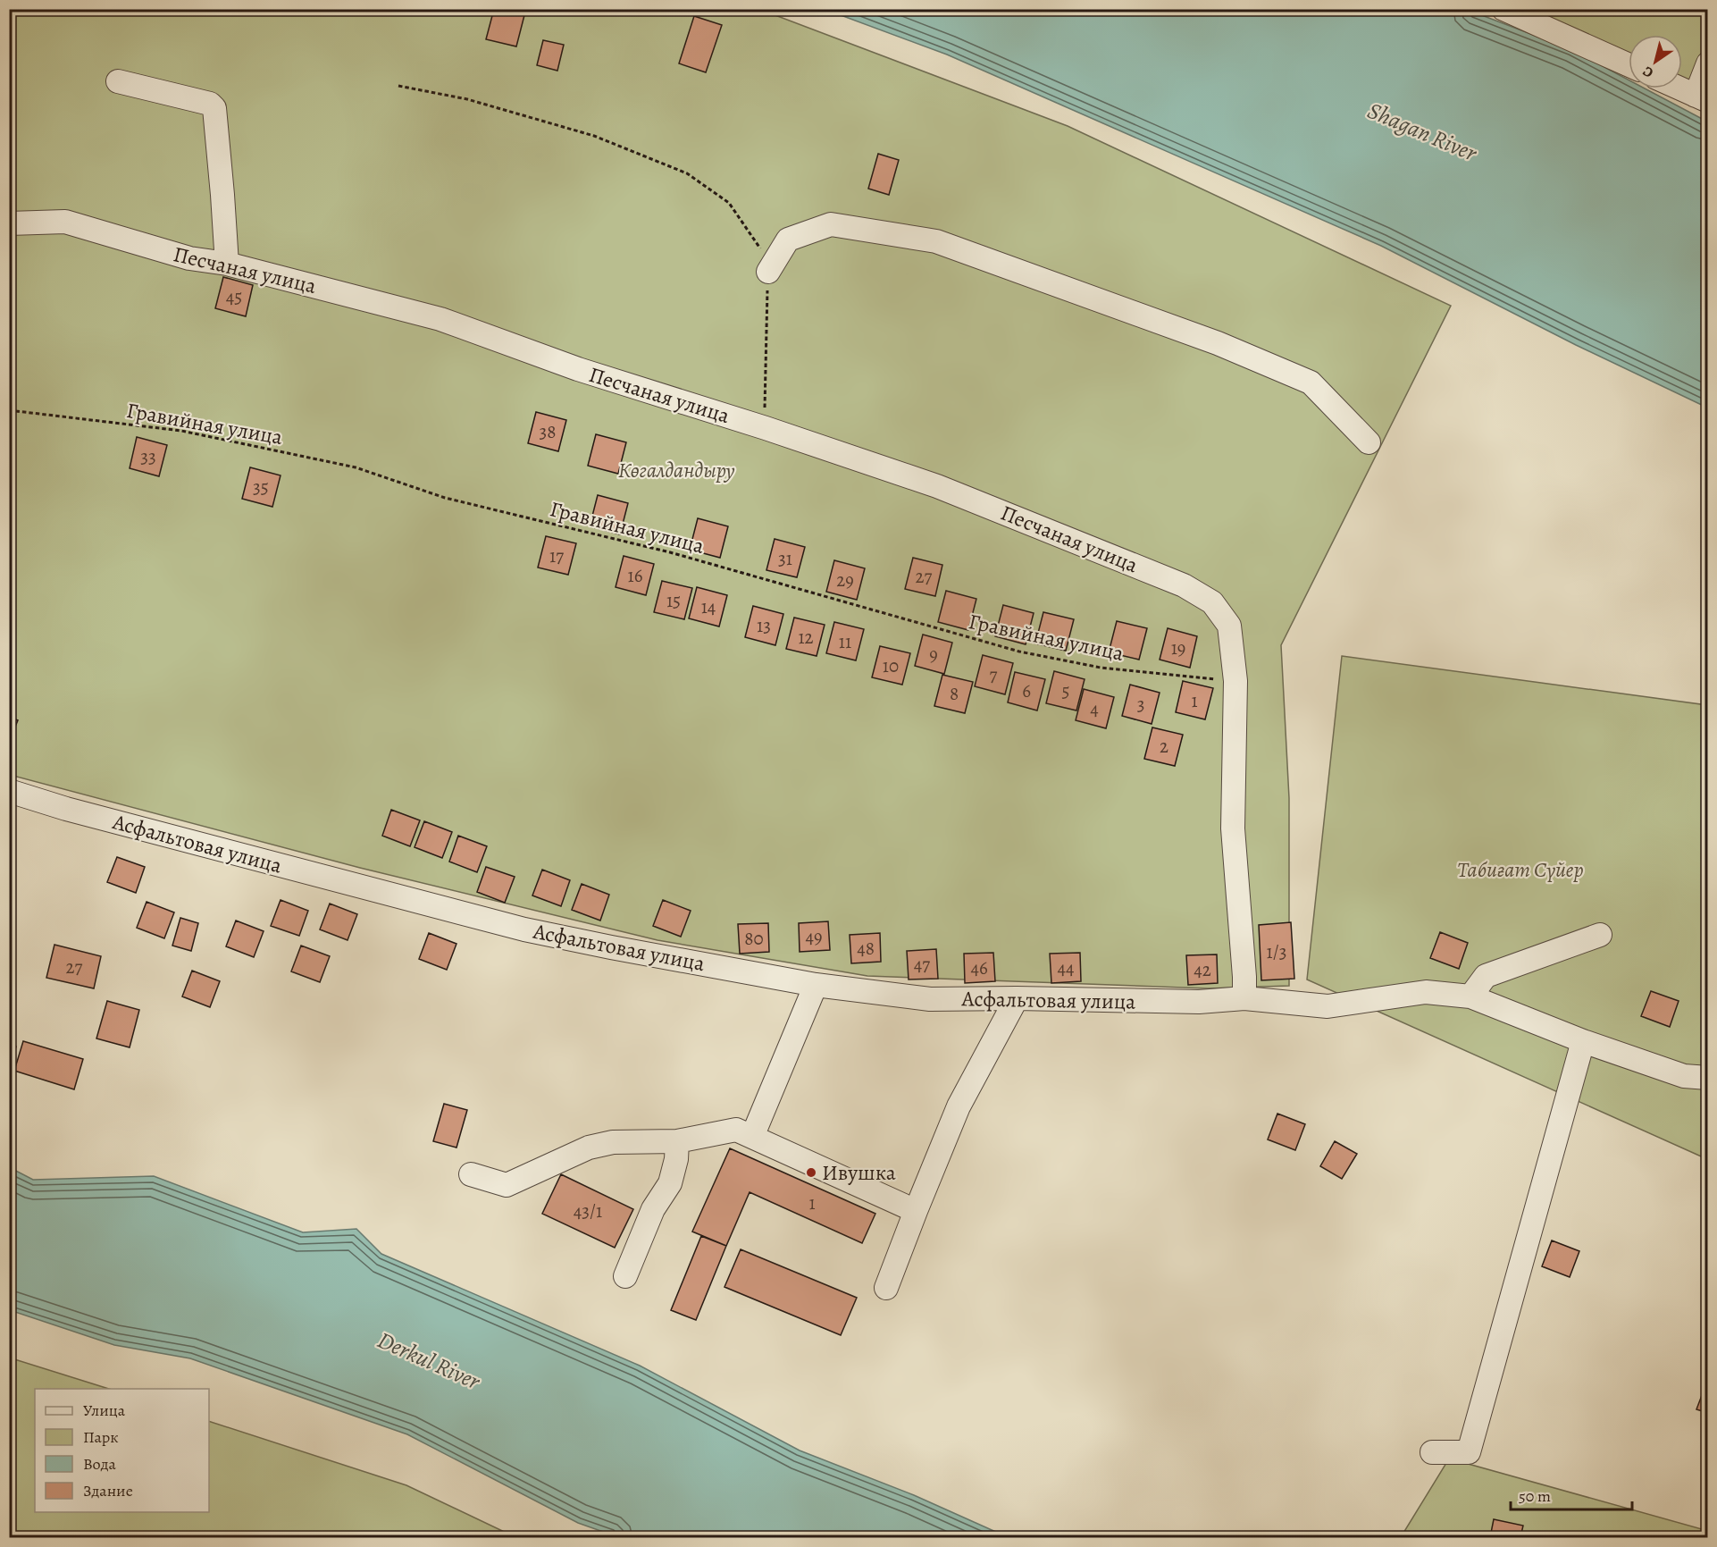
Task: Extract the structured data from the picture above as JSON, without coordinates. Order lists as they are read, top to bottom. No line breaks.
{"streets":{"street":["Песчаная улица","Асфальтовая улица"],"path":["Гравийная улица"]},"crossings":[["Песчаная улица","Гравийная улица"],["Песчаная улица","Асфальтовая улица"]],"water":["Shagan River","Derkul River"],"parks":["Көгалдандыру","Табиғат Сүйер"],"places":["Ивушка"],"house_numbers":["45","38","33","35","17","31","16","27","29","15","14","13","12","11","19","9","10","7","6","5","8","1","3","4","2","49","80","48","1/3","47","27","46","44","42","1","43/1"],"legend":["Улица","Парк","Вода","Здание"],"scale_bar":"50 m","north":"bottom left"}
